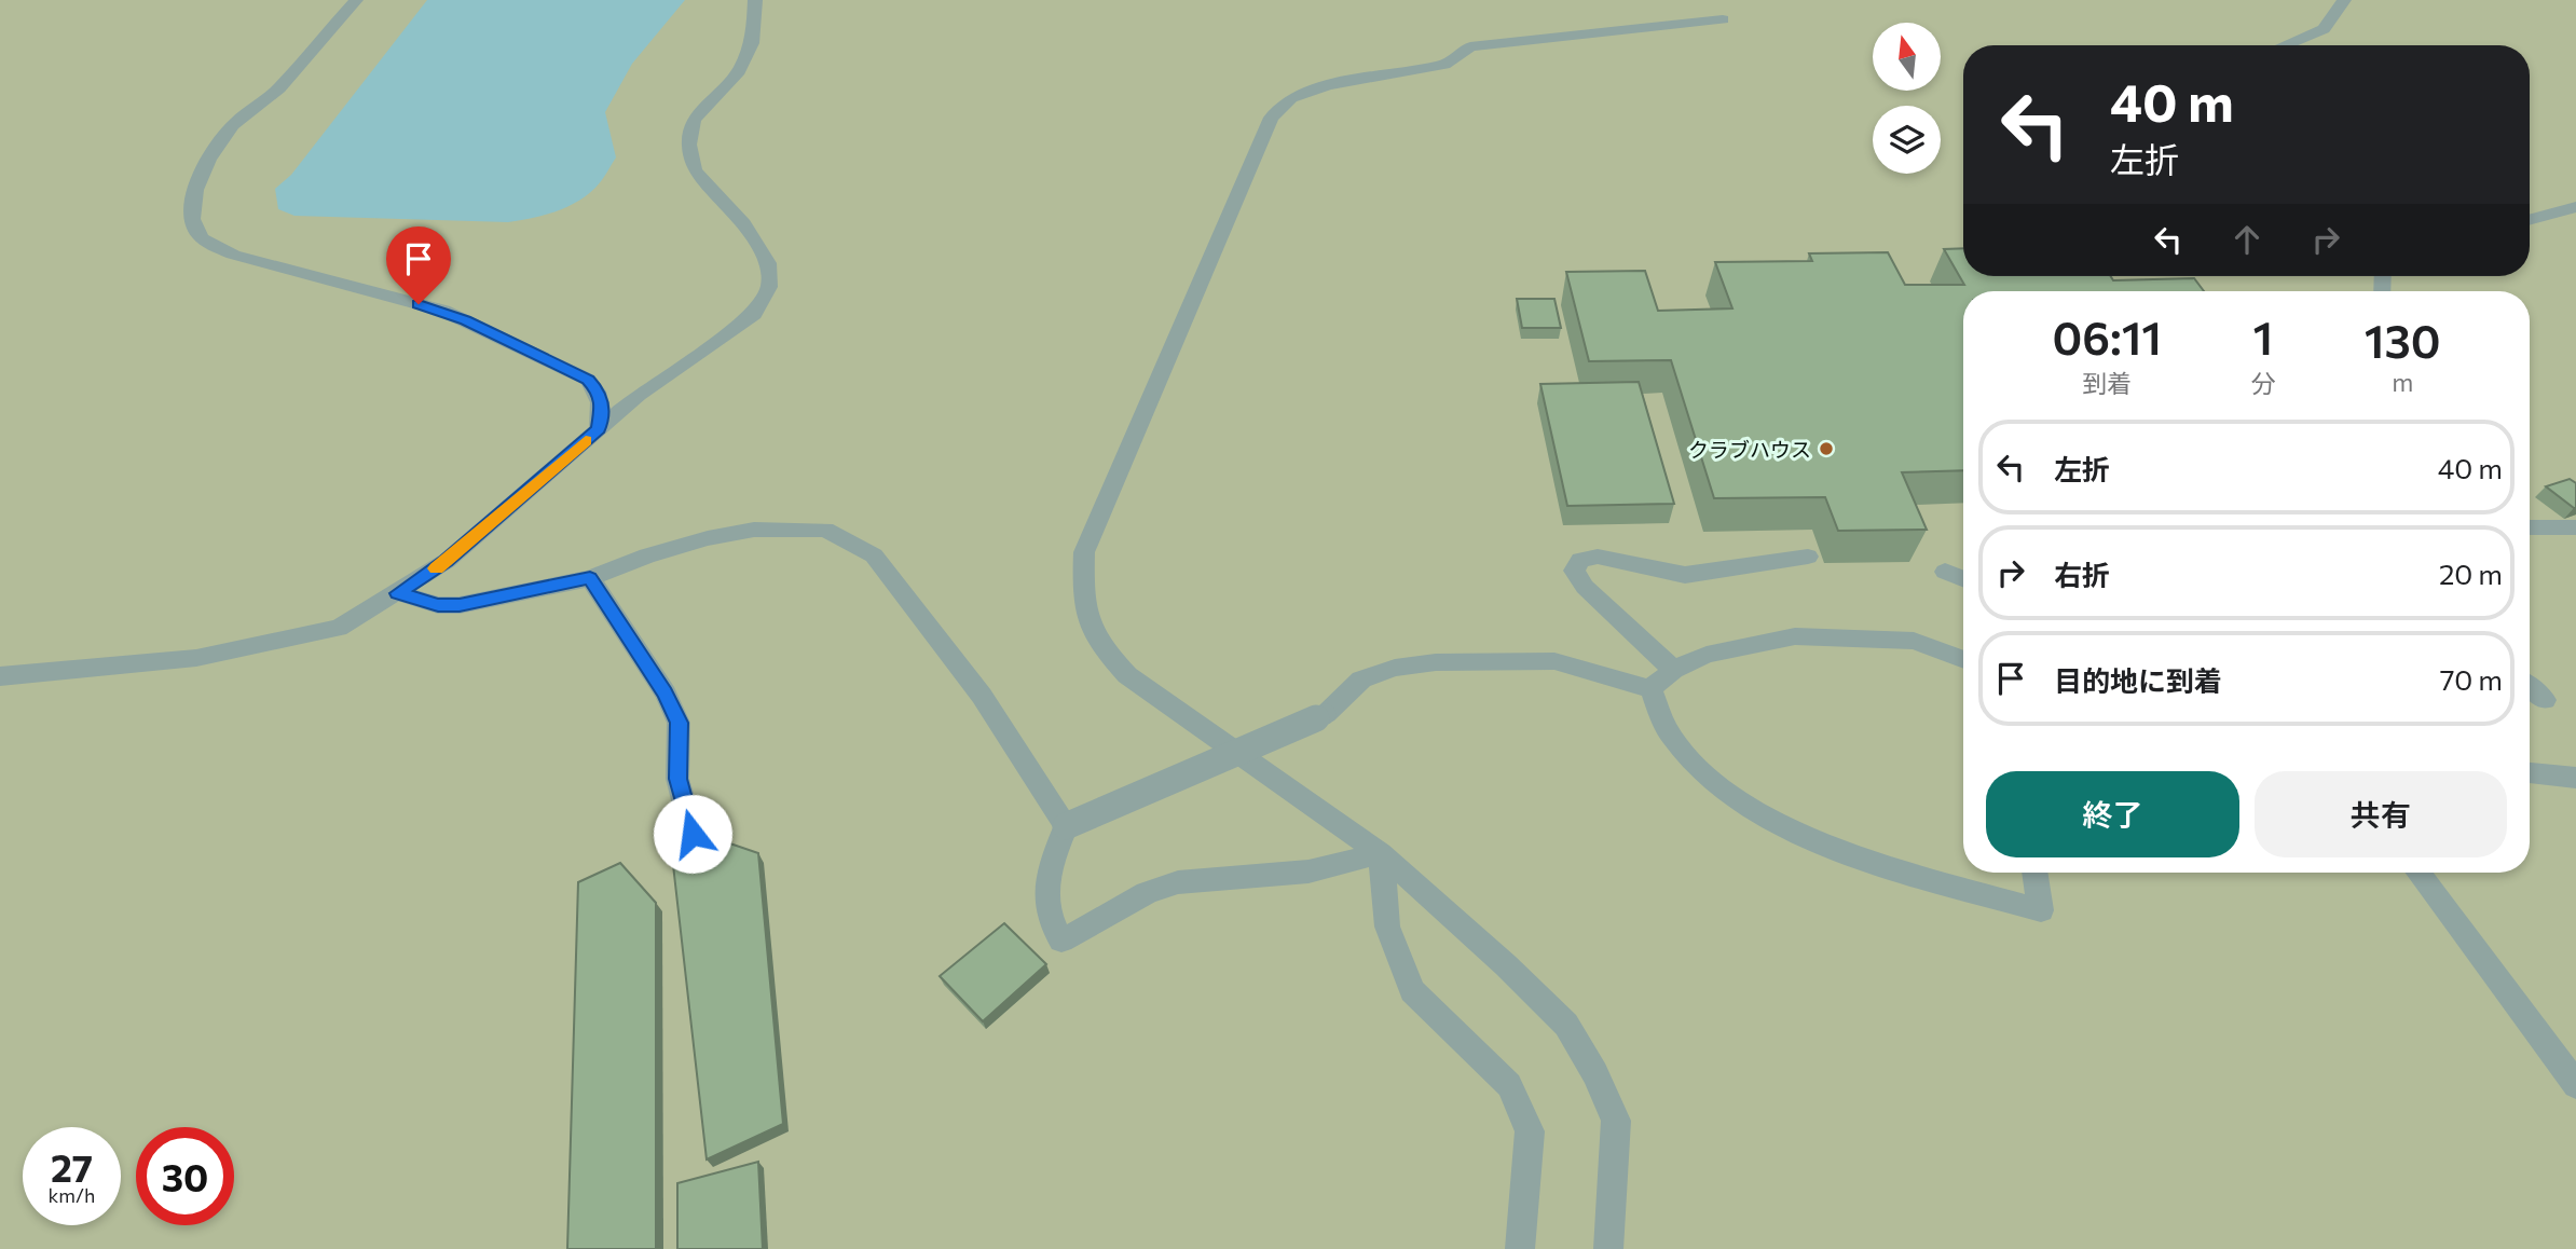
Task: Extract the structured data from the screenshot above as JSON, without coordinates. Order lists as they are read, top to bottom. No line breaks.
{"places":["クラブハウス"],"north":"top","page":{"turn":["40 m","左折"],"eta":["06:11","到着","1","分","130","m"],"list":[{"name":"左折","value":"40 m"},{"name":"右折","value":"20 m"},{"name":"目的地に到着","value":"70 m"}],"buttons":["終了","共有"],"speed":"27 km/h","limit":"30"}}
